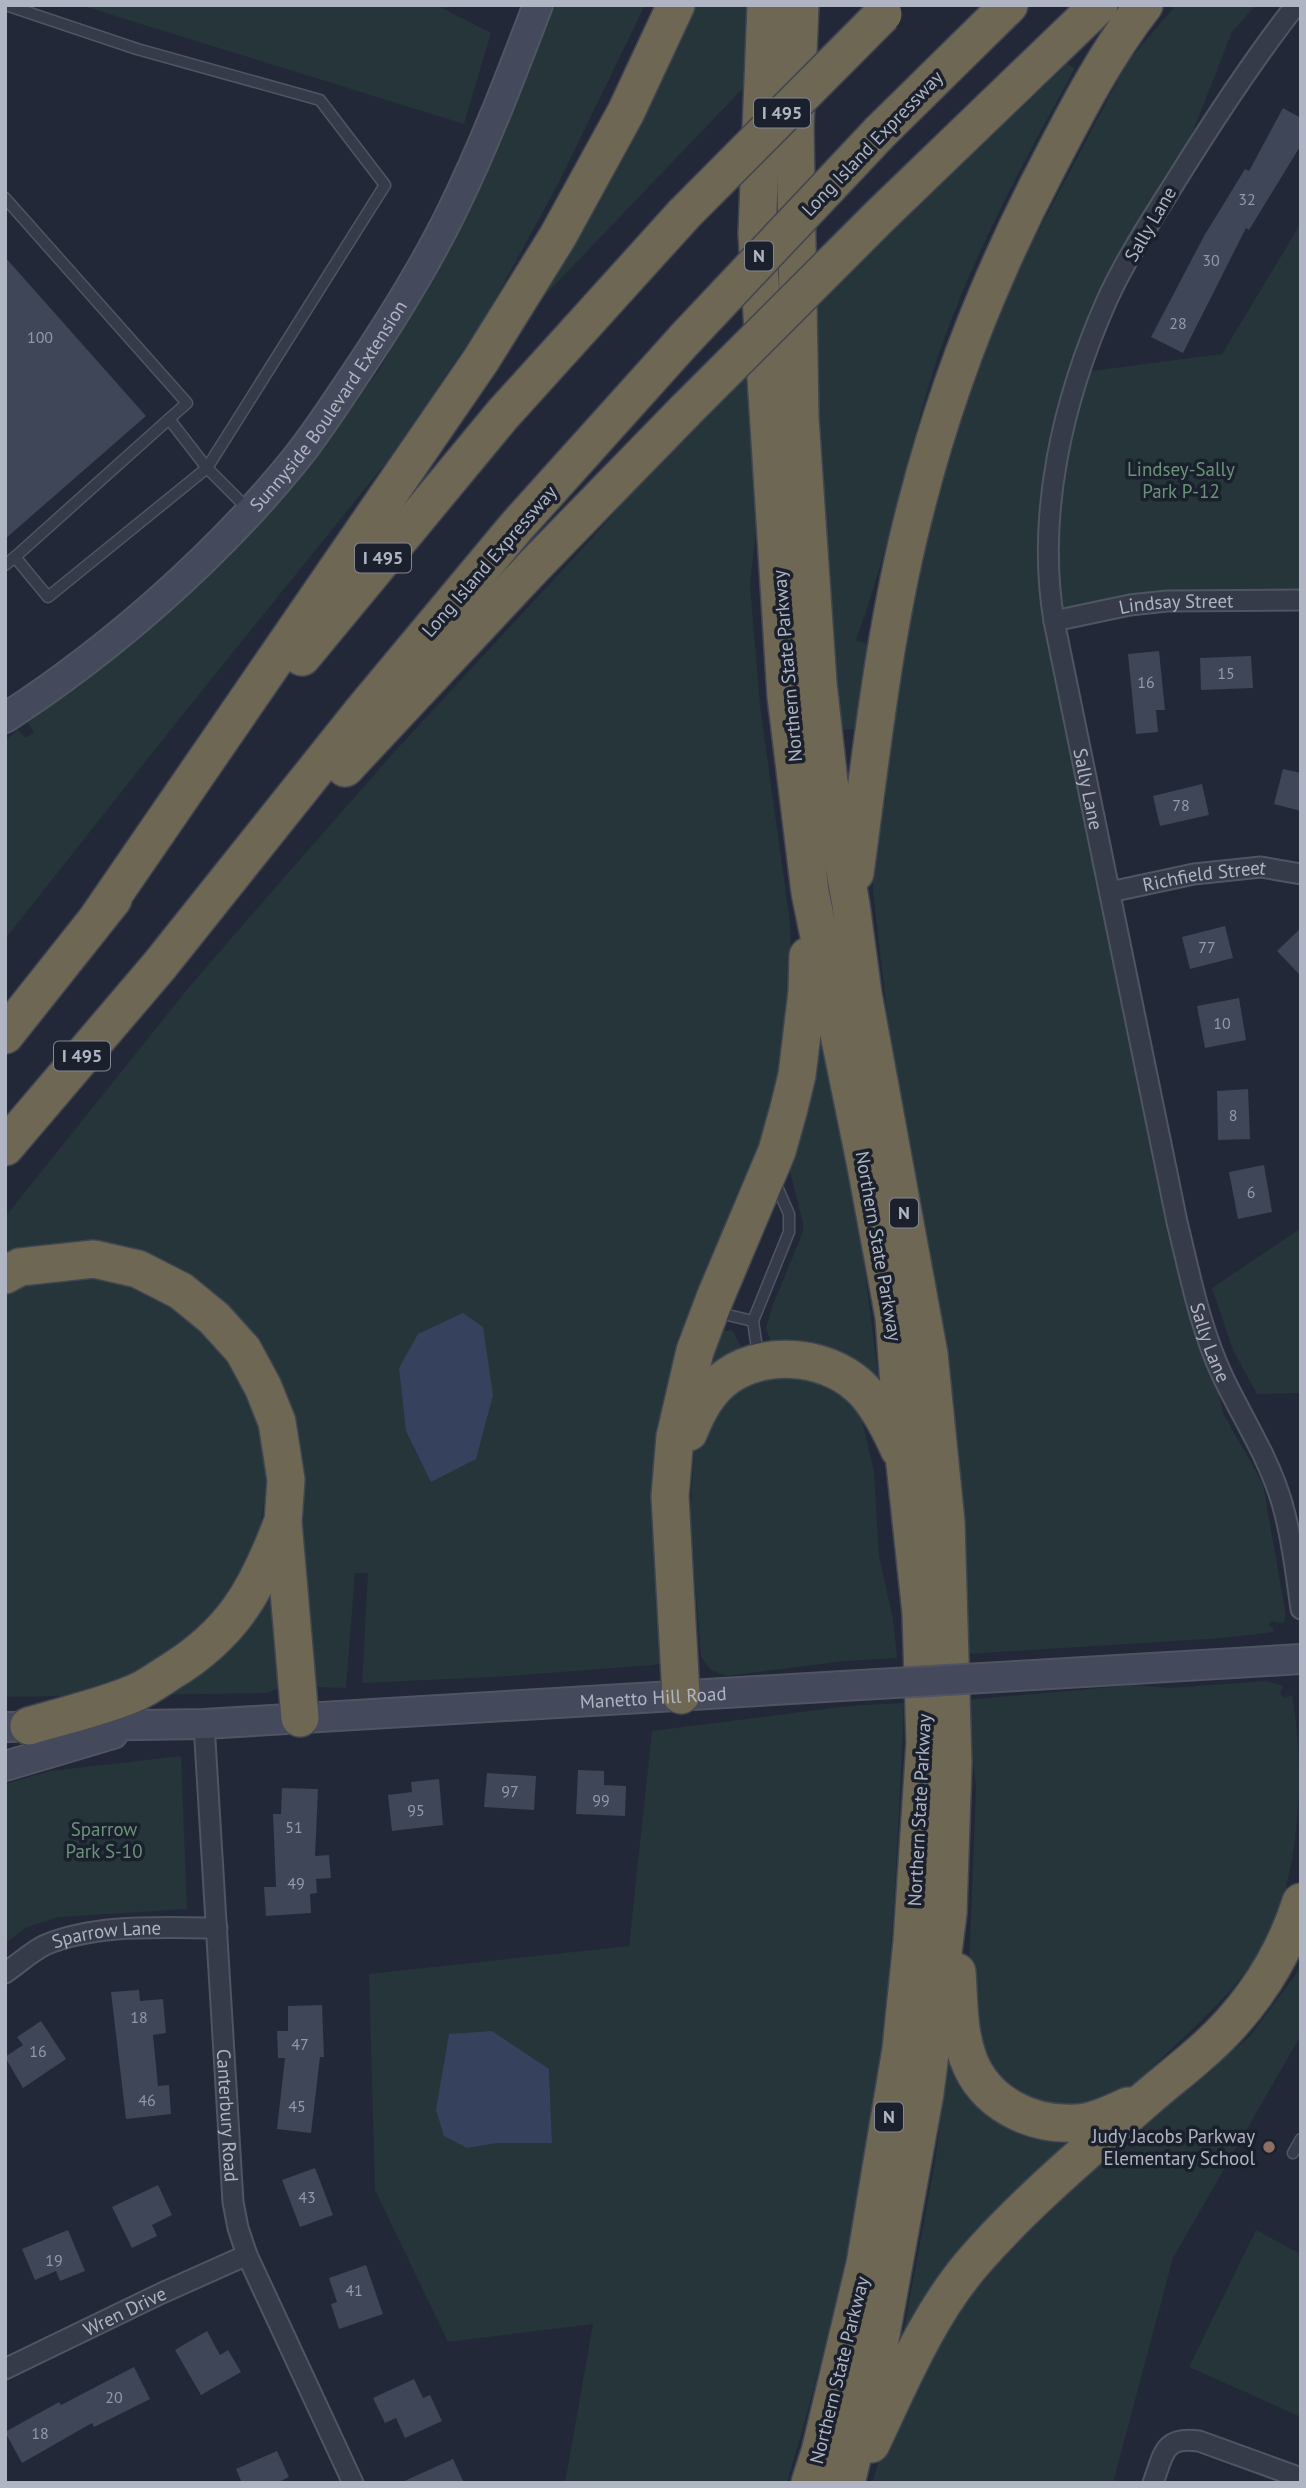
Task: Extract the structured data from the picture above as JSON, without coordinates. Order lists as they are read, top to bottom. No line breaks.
{"streets":{"highway":["I 495","Long Island Expressway","N","Northern State Parkway"],"main road":["Sunnyside Boulevard Extension","Manetto Hill Road"],"street":["Sally Lane","Lindsay Street","Richfield Street","Sparrow Lane","Canterbury Road","Wren Drive"]},"crossings":[["Sally Lane","Lindsay Street"],["Sally Lane","Richfield Street"],["Manetto Hill Road","Canterbury Road"],["Sparrow Lane","Canterbury Road"],["Canterbury Road","Wren Drive"]],"parks":["Lindsey-Sally Park P-12","Sparrow Park S-10"],"places":["Judy Jacobs Parkway Elementary School"],"house_numbers":["32","30","28","100","15","16","78","77","10","8","6","97","99","95","51","49","18","47","16","46","45","43","19","41","20","18"]}
